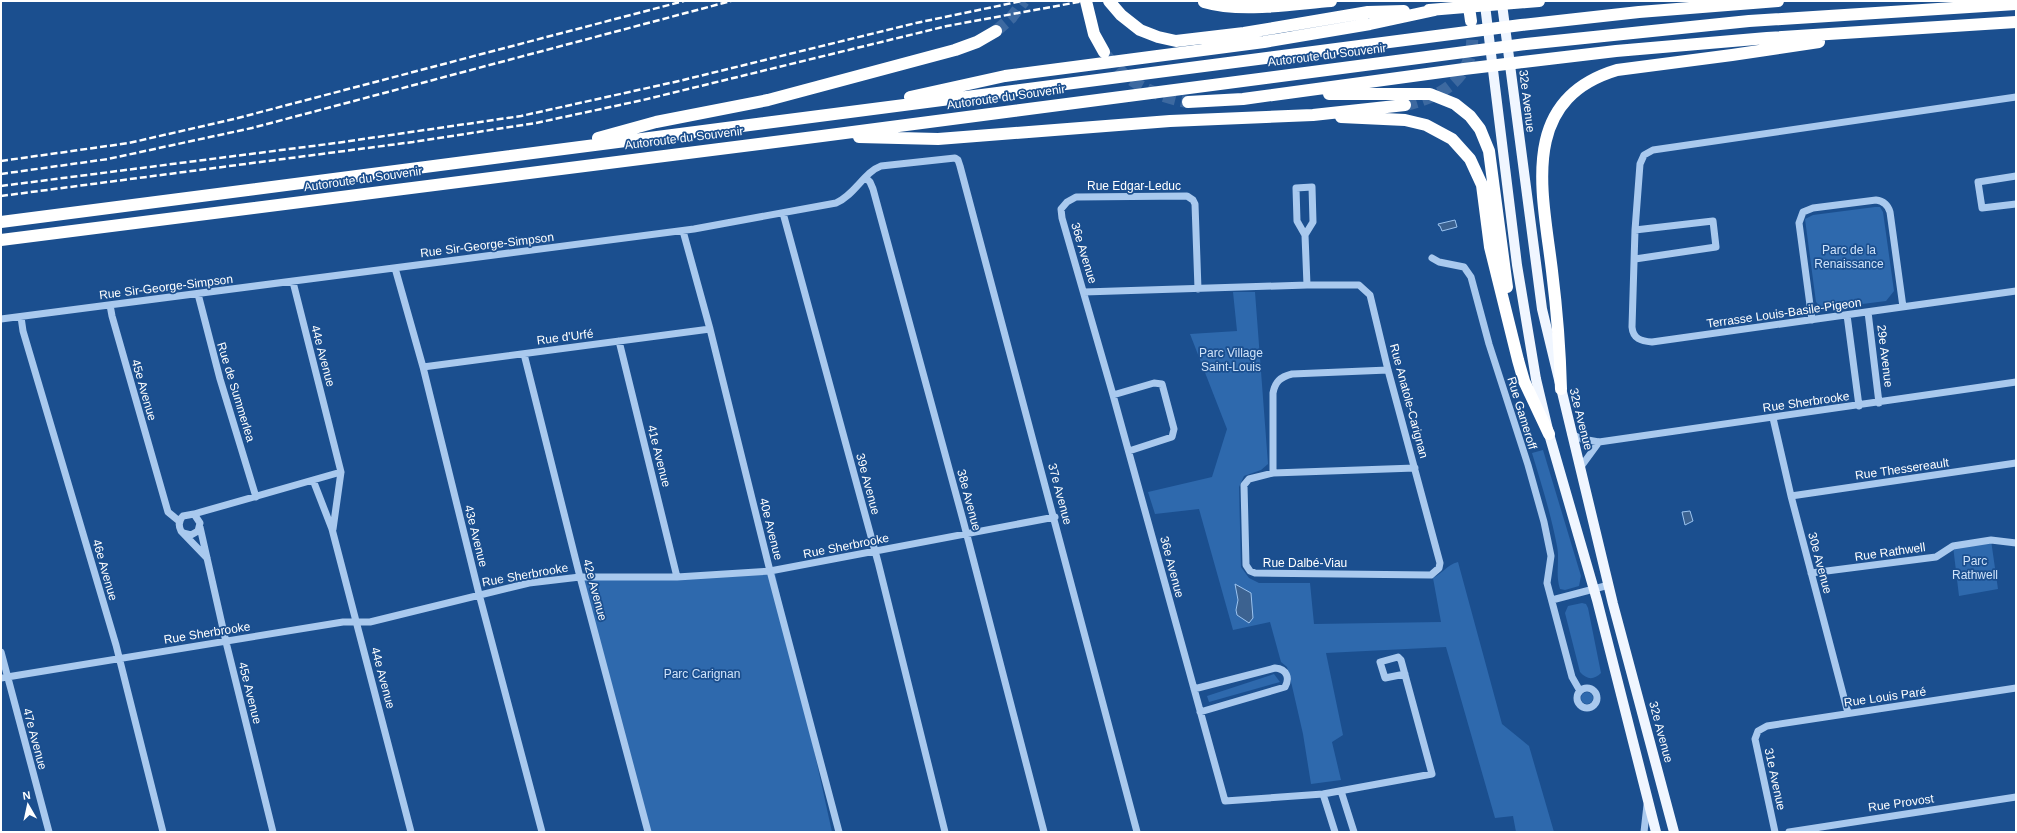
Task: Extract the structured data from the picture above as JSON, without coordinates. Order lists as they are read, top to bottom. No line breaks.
{"streets":{"highway":["Autoroute du Souvenir"],"main road":["32e Avenue"],"street":["Rue Edgar-Leduc","Rue Sir-George-Simpson","36e Avenue","Terrasse Louis-Basile-Pigeon","Rue d'Urfé","44e Avenue","29e Avenue","45e Avenue","Rue de Summerlea","Rue Anatole-Carignan","Rue Sherbrooke","Rue Gameroff","41e Avenue","Rue Thessereault","39e Avenue","37e Avenue","38e Avenue","40e Avenue","43e Avenue","Rue Rathwell","Rue Dalbé-Viau","30e Avenue","46e Avenue","42e Avenue","Rue Louis Paré","47e Avenue","31e Avenue","Rue Provost"]},"crossings":[["32e Avenue","Rue Sherbrooke"],["Rue Edgar-Leduc","36e Avenue"],["Rue Edgar-Leduc","Rue Anatole-Carignan"],["Rue Sir-George-Simpson","44e Avenue"],["Rue Sir-George-Simpson","45e Avenue"],["Rue Sir-George-Simpson","Rue de Summerlea"],["Rue Sir-George-Simpson","39e Avenue"],["Rue Sir-George-Simpson","37e Avenue"],["Rue Sir-George-Simpson","38e Avenue"],["Rue Sir-George-Simpson","40e Avenue"],["Rue Sir-George-Simpson","43e Avenue"],["Rue Sir-George-Simpson","46e Avenue"],["36e Avenue","Rue Anatole-Carignan"],["Terrasse Louis-Basile-Pigeon","29e Avenue"],["Rue d'Urfé","41e Avenue"],["Rue d'Urfé","40e Avenue"],["Rue d'Urfé","43e Avenue"],["Rue d'Urfé","42e Avenue"],["44e Avenue","Rue Sherbrooke"],["29e Avenue","Rue Sherbrooke"],["45e Avenue","Rue Sherbrooke"],["Rue Anatole-Carignan","Rue Dalbé-Viau"],["Rue Sherbrooke","41e Avenue"],["Rue Sherbrooke","39e Avenue"],["Rue Sherbrooke","37e Avenue"],["Rue Sherbrooke","38e Avenue"],["Rue Sherbrooke","40e Avenue"],["Rue Sherbrooke","43e Avenue"],["Rue Sherbrooke","30e Avenue"],["Rue Sherbrooke","46e Avenue"],["Rue Sherbrooke","42e Avenue"],["Rue Sherbrooke","47e Avenue"],["Rue Thessereault","30e Avenue"],["Rue Rathwell","30e Avenue"],["30e Avenue","Rue Louis Paré"],["Rue Louis Paré","31e Avenue"]],"parks":["Parc de la Renaissance","Parc Village Saint-Louis","Parc Rathwell","Parc Carignan"],"north":"top"}
